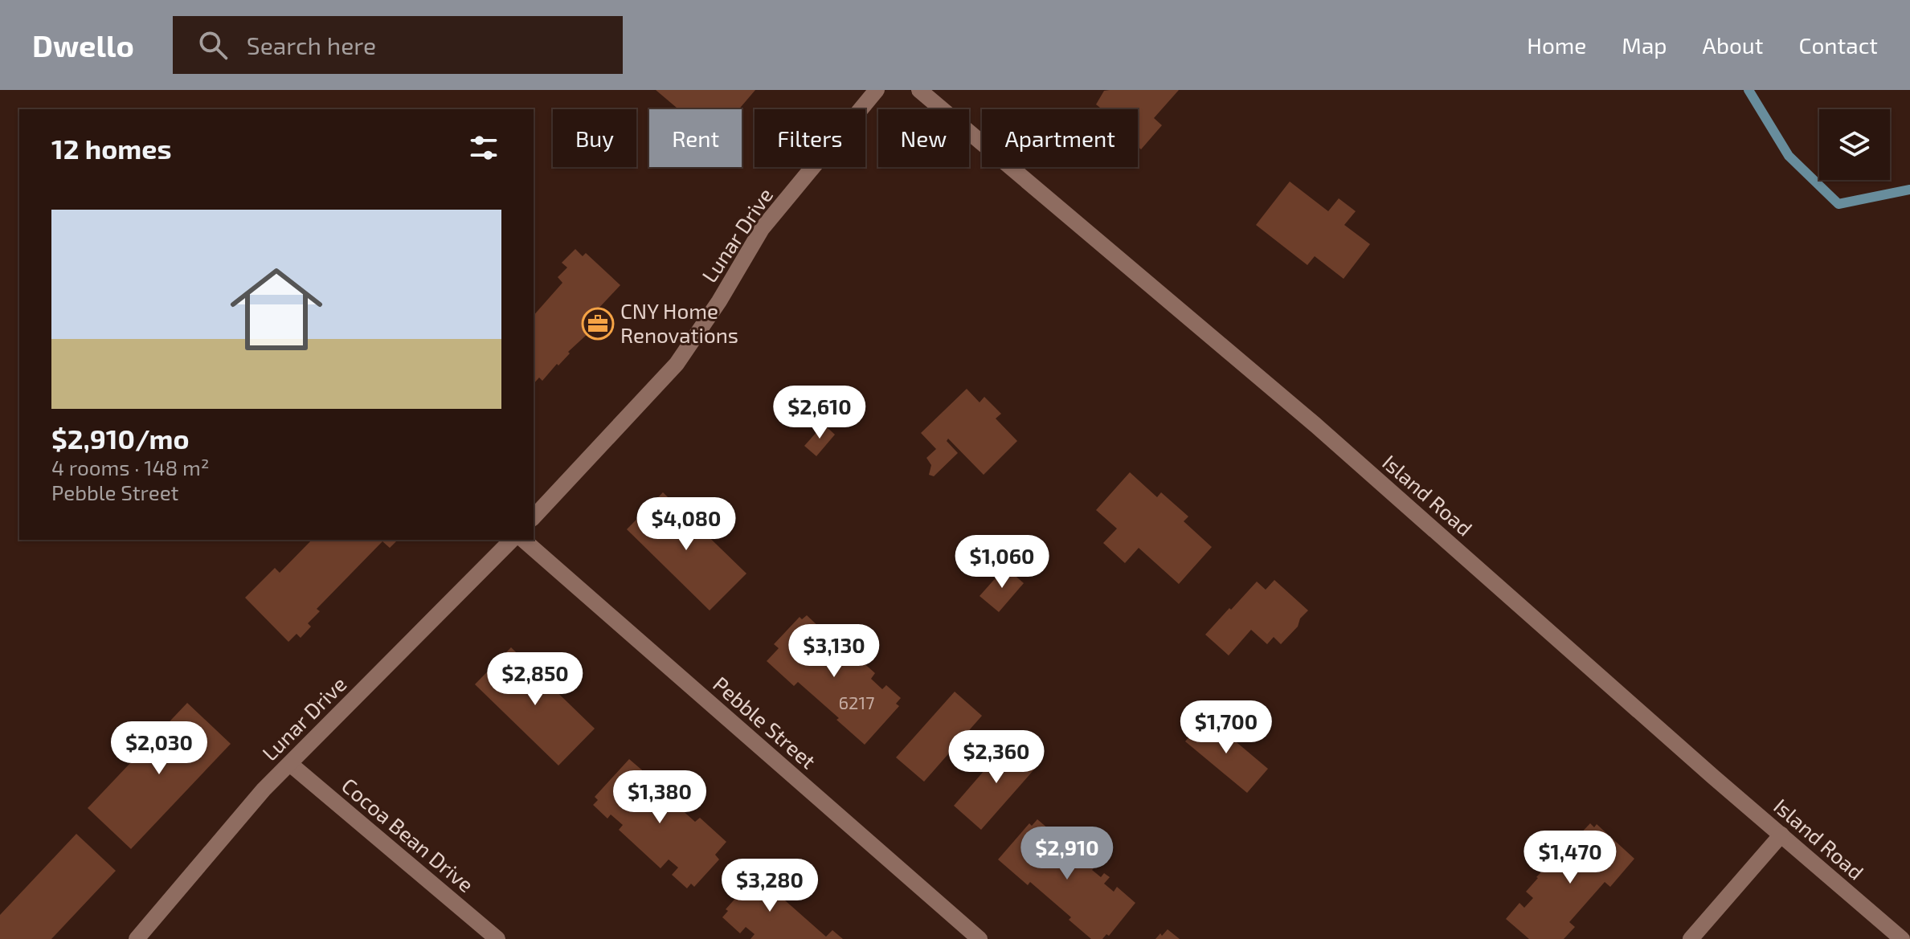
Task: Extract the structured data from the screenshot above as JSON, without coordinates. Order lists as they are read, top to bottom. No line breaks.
{"streets":{"street":["Lunar Drive","Island Road","Pebble Street","Cocoa Bean Drive"]},"crossings":[["Lunar Drive","Cocoa Bean Drive"]],"places":{"office":["CNY Home Renovations"]},"house_numbers":["6217"],"page":{"header":"Dwello","search":"Search here","nav":["Home","Map","About","Contact"],"chip":["Buy","Rent","Filters","New","Apartment"],"heading":"12 homes","list":[{"name":"$2,910/mo","note":"4 rooms · 148 m² · Pebble Street"}],"price":["$2,610","$4,080","$1,060","$3,130","$2,850","$1,700","$2,030","$2,360","$1,380","$2,910","$1,470","$3,280"]}}
